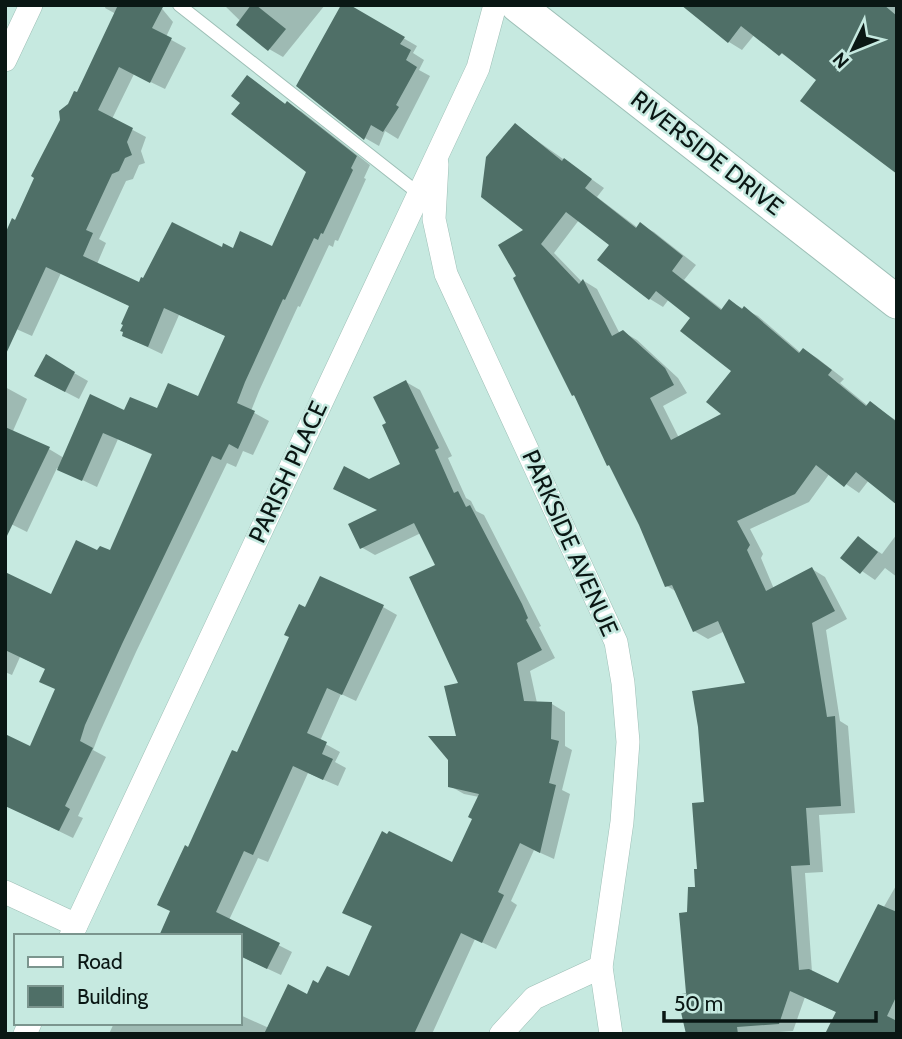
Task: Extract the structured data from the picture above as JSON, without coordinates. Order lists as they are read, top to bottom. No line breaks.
{"streets":{"main road":["RIVERSIDE DRIVE"],"street":["PARISH PLACE","PARKSIDE AVENUE"]},"crossings":[["PARISH PLACE","PARKSIDE AVENUE"]],"legend":["Road","Building"],"scale_bar":"50 m","north":"bottom left"}
